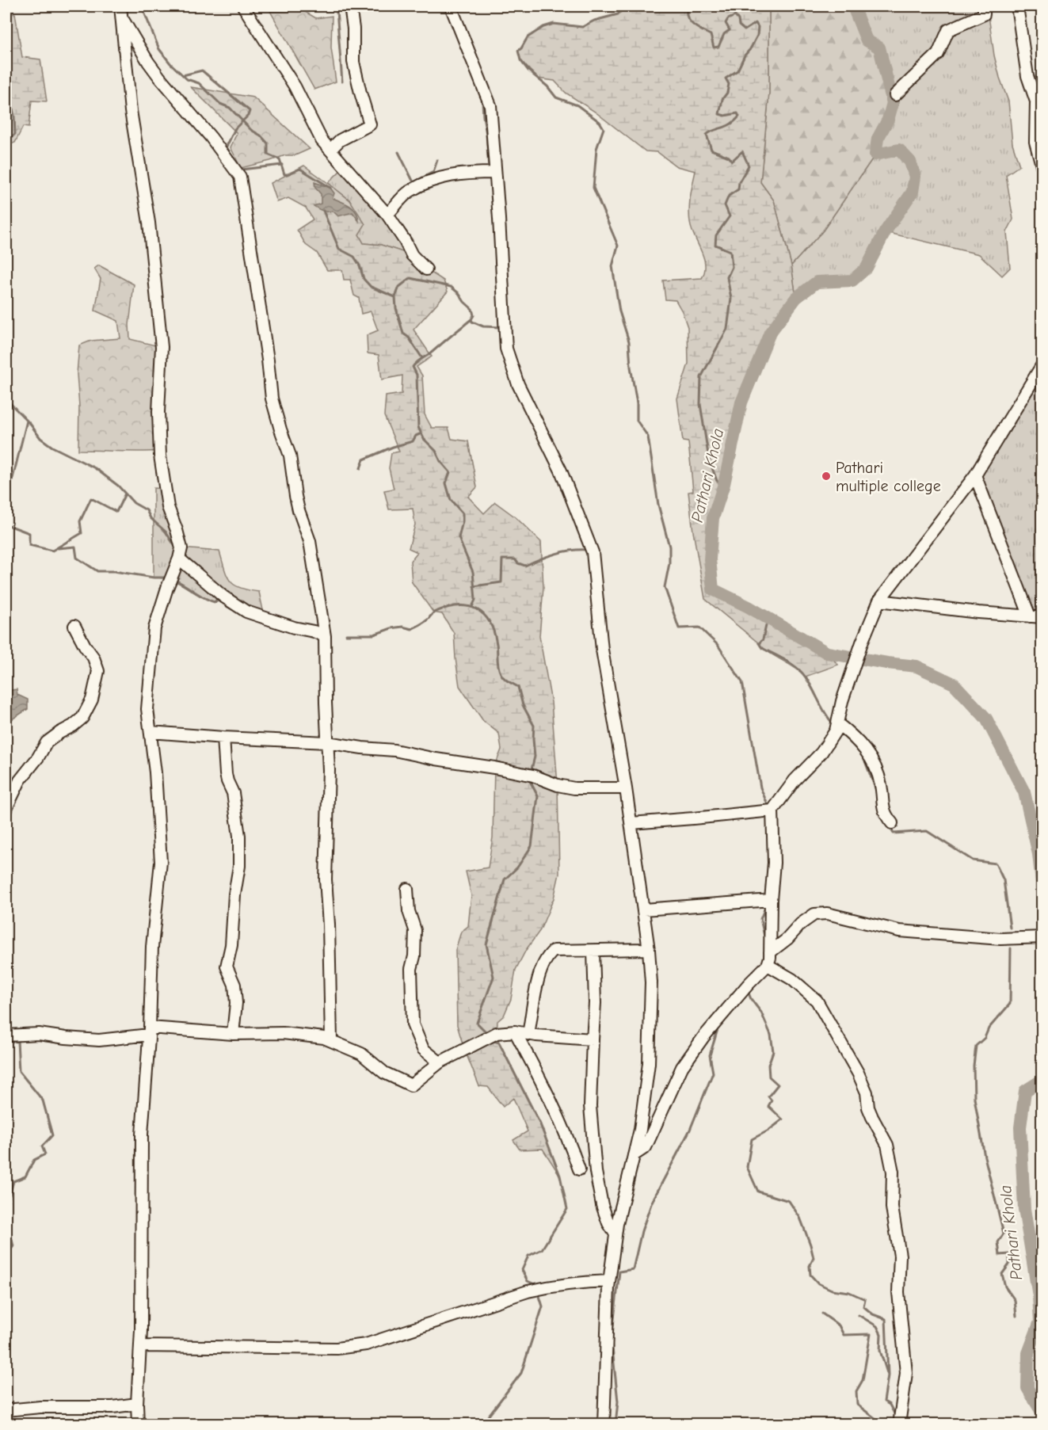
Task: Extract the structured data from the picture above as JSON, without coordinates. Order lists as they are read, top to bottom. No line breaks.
{"water":["Pathari Khola"],"places":["Pathari multiple college"]}
